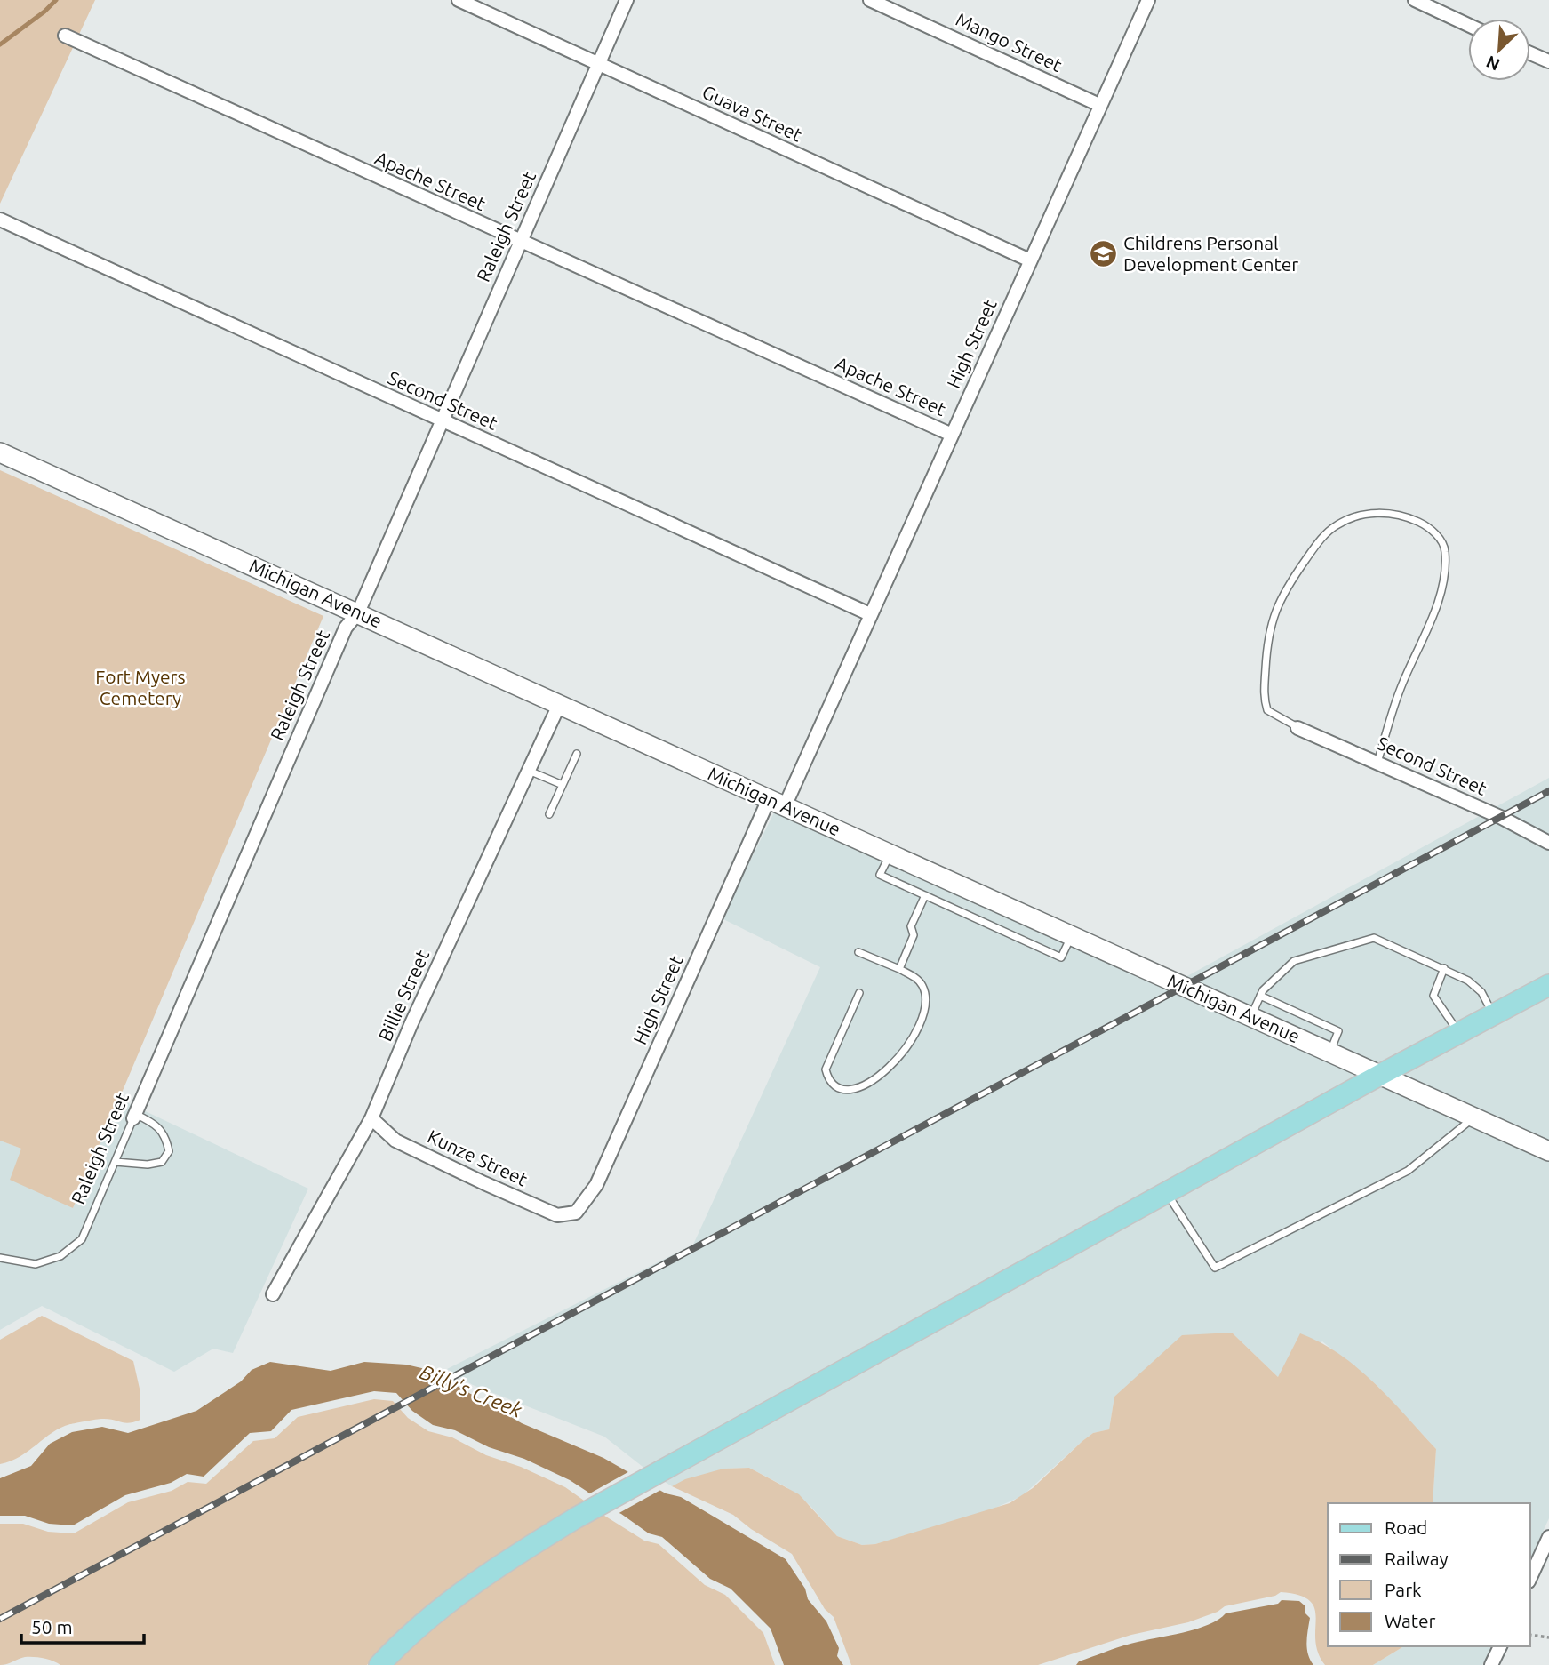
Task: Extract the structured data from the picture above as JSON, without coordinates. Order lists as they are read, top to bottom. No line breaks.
{"streets":{"street":["Mango Street","Guava Street","Apache Street","Raleigh Street","High Street","Second Street","Michigan Avenue","Billie Street","Kunze Street"]},"crossings":[["Mango Street","High Street"],["Guava Street","Raleigh Street"],["Guava Street","High Street"],["Apache Street","Raleigh Street"],["Apache Street","High Street"],["Raleigh Street","Second Street"],["Raleigh Street","Michigan Avenue"],["High Street","Second Street"],["High Street","Michigan Avenue"],["High Street","Kunze Street"],["Michigan Avenue","Billie Street"],["Billie Street","Kunze Street"]],"water":["Billy's Creek"],"parks":["Fort Myers Cemetery"],"places":{"school or university":["Childrens Personal Development Center"]},"legend":["Road","Railway","Park","Water"],"scale_bar":"50 m","north":"bottom left"}
